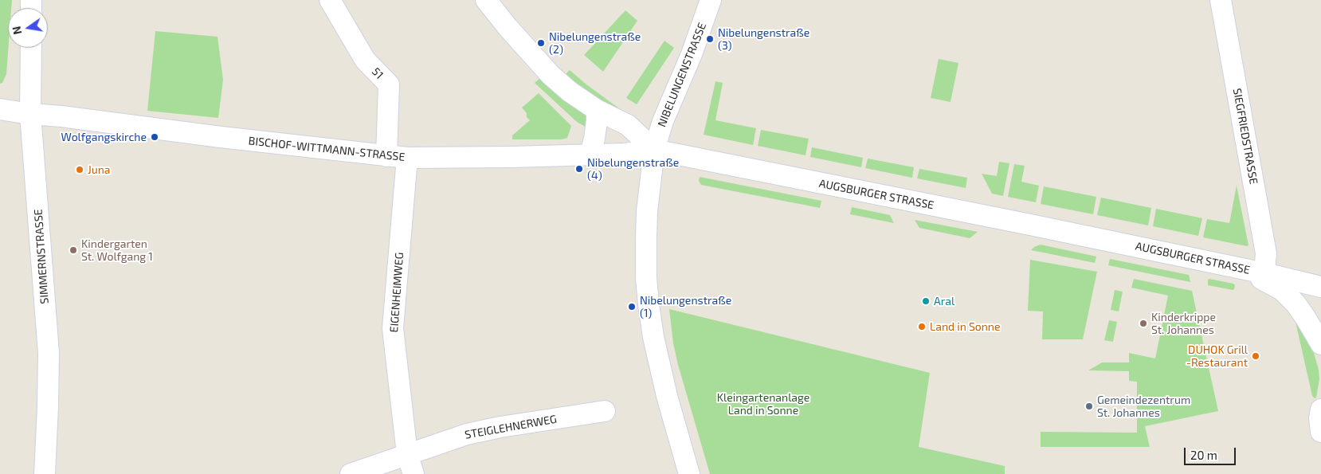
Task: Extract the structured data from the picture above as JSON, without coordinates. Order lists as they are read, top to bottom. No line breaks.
{"streets":{"street":["51","NIBELUNGENSTRASSE","SIEGFRIEDSTRASSE","BISCHOF-WITTMANN-STRASSE","AUGSBURGER STRASSE","SIMMERNSTRASSE","EIGENHEIMWEG","STEIGLEHNERWEG"]},"crossings":[["51","BISCHOF-WITTMANN-STRASSE"],["NIBELUNGENSTRASSE","BISCHOF-WITTMANN-STRASSE"],["NIBELUNGENSTRASSE","AUGSBURGER STRASSE"],["SIEGFRIEDSTRASSE","AUGSBURGER STRASSE"],["BISCHOF-WITTMANN-STRASSE","AUGSBURGER STRASSE"],["BISCHOF-WITTMANN-STRASSE","SIMMERNSTRASSE"],["BISCHOF-WITTMANN-STRASSE","EIGENHEIMWEG"],["EIGENHEIMWEG","STEIGLEHNERWEG"]],"parks":["Kleingartenanlage Land in Sonne"],"places":["Nibelungenstraße (3)","Nibelungenstraße (2)","Wolfgangskirche","Nibelungenstraße (4)","Juna","Kindergarten St. Wolfgang 1","Aral","Nibelungenstraße (1)","Kinderkrippe St. Johannes","Land in Sonne","DUHOK Grill -Restaurant","Gemeindezentrum St. Johannes"],"scale_bar":"20 m","north":"left"}
